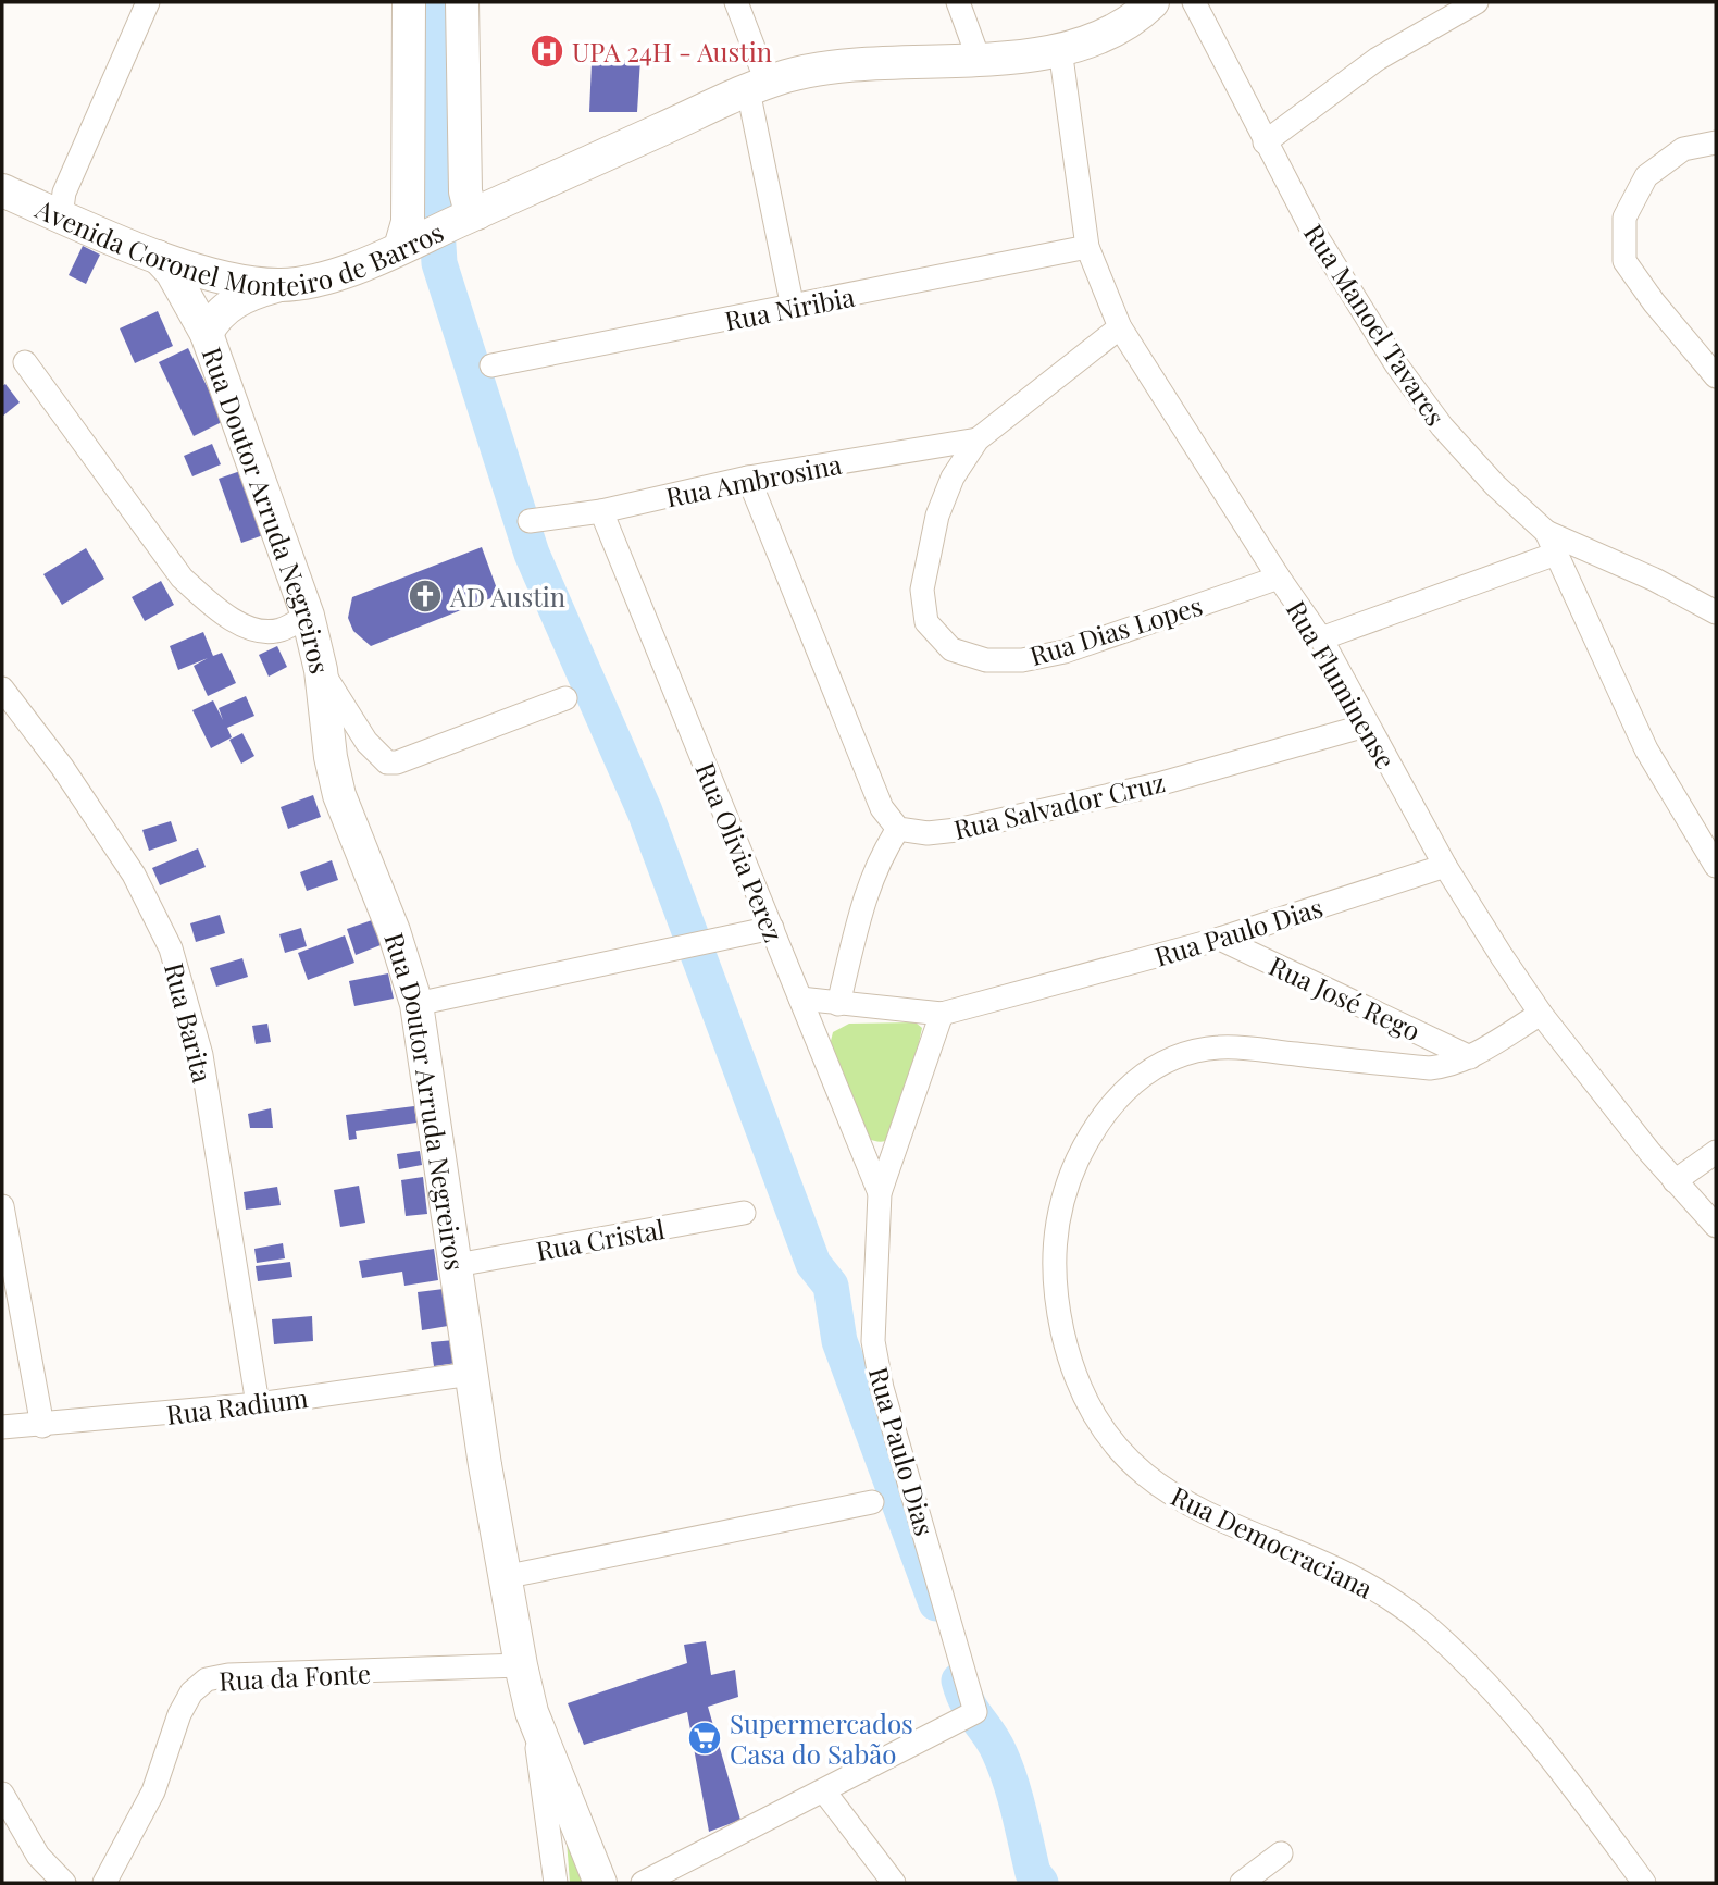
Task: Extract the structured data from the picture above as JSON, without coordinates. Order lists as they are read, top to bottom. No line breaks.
{"streets":{"street":["Avenida Coronel Monteiro de Barros","Rua Niribia","Rua Manoel Tavares","Rua Ambrosina","Rua Doutor Arruda Negreiros","Rua Dias Lopes","Rua Fluminense","Rua Salvador Cruz","Rua Olivia Perez","Rua Paulo Dias","Rua José Rego","Rua Barita","Rua Cristal","Rua Radium","Rua Democraciana","Rua da Fonte"]},"crossings":[["Avenida Coronel Monteiro de Barros","Rua Doutor Arruda Negreiros"],["Avenida Coronel Monteiro de Barros","Rua Fluminense"],["Rua Niribia","Rua Fluminense"],["Rua Ambrosina","Rua Dias Lopes"],["Rua Ambrosina","Rua Olivia Perez"],["Rua Doutor Arruda Negreiros","Rua Cristal"],["Rua Doutor Arruda Negreiros","Rua Radium"],["Rua Doutor Arruda Negreiros","Rua da Fonte"],["Rua Dias Lopes","Rua Fluminense"],["Rua Fluminense","Rua Salvador Cruz"],["Rua Fluminense","Rua Paulo Dias"],["Rua Fluminense","Rua Democraciana"],["Rua Olivia Perez","Rua Paulo Dias"],["Rua Paulo Dias","Rua José Rego"],["Rua José Rego","Rua Democraciana"],["Rua Barita","Rua Radium"]],"places":{"hospital":["UPA 24H - Austin"],"church":["AD Austin"],"supermarket":["Supermercados Casa do Sabão"]}}
